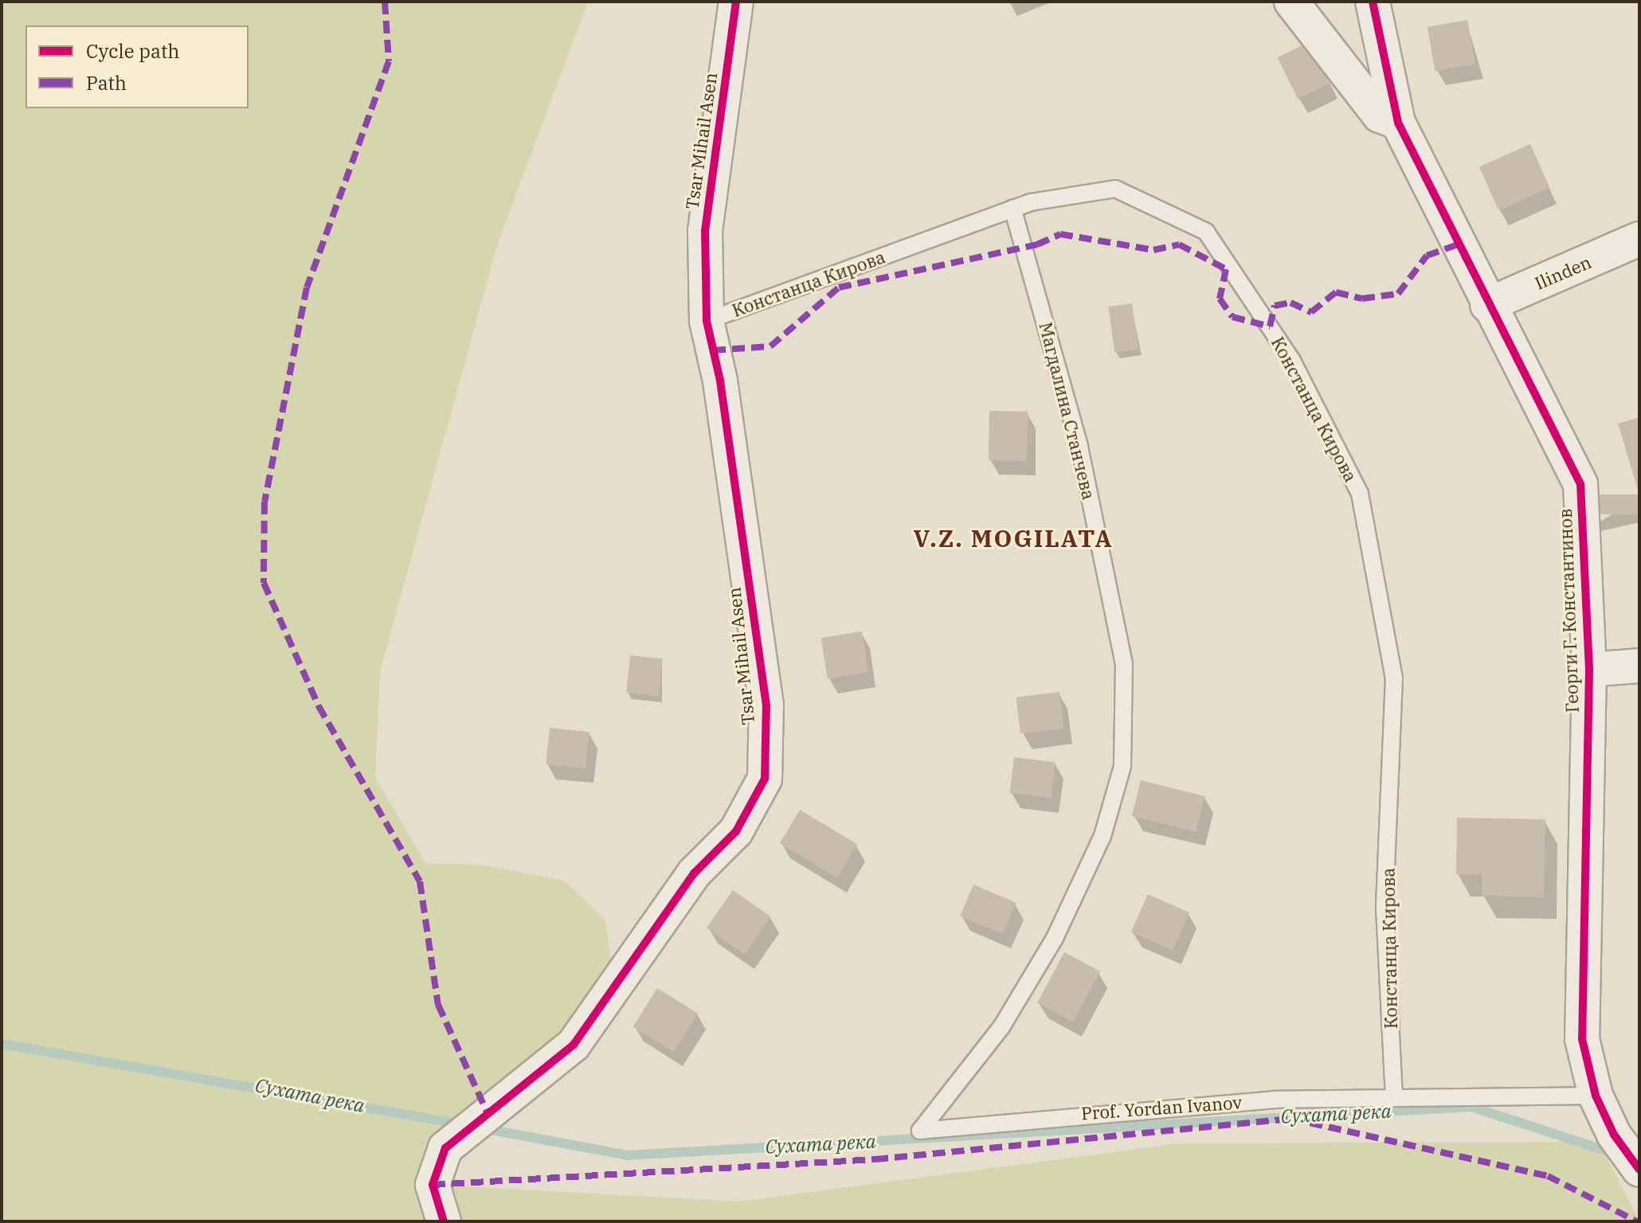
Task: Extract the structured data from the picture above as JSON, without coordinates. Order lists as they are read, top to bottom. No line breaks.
{"streets":{"street":["Tsar Mihail Asen","Ilinden","Георги Г. Константинов"],"lane":["Констанца Кирова","Магдалина Станчева","Prof. Yordan Ivanov"]},"crossings":[["Tsar Mihail Asen","Констанца Кирова"],["Ilinden","Георги Г. Константинов"],["Констанца Кирова","Магдалина Станчева"],["Констанца Кирова","Prof. Yordan Ivanov"],["Магдалина Станчева","Prof. Yordan Ivanov"],["Георги Г. Константинов","Prof. Yordan Ivanov"]],"districts":["V.Z. MOGILATA"],"water":["Сухата река"],"legend":["Cycle path","Path"]}
